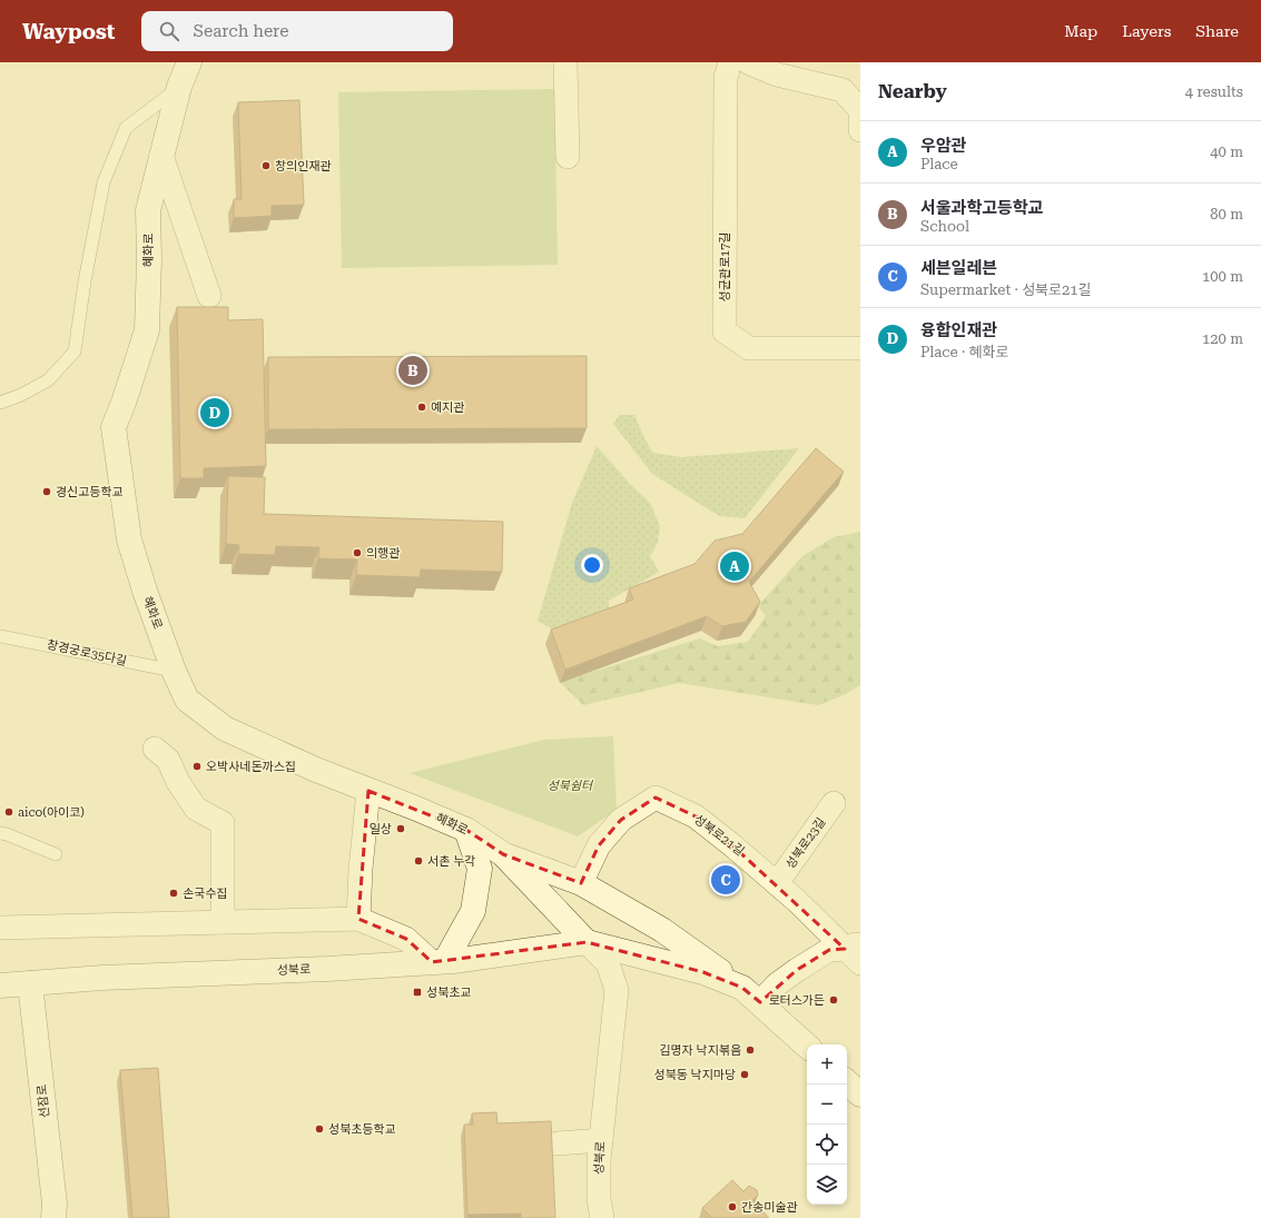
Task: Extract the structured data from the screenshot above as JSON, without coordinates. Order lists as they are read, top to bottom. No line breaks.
{"streets":{"street":["혜화로","성균관로17길","성북로21길","성북로23길","성북로","선잠로"],"lane":["창경궁로35다길"]},"crossings":[["혜화로","창경궁로35다길"],["혜화로","성북로"],["성북로21길","성북로23길"],["성북로","선잠로"]],"parks":["성북쉼터"],"places":{"other":["창의인재관","예지관","경신고등학교","의행관","오박사네돈까스집","aico(아이코)","일상","서촌 누각","손국수집","로터스가든","김명자 낙지볶음","성북동 낙지마당","성북초등학교","간송미술관"],"transit":["성북초교"]},"page":{"header":"Waypost","search":"Search here","nav":["Map","Layers","Share"],"heading":["Nearby","4 results"],"list":[{"mark":"A","name":"우암관","note":"Place","value":"40 m"},{"mark":"B","name":"서울과학고등학교","note":"School","value":"80 m"},{"mark":"C","name":"세븐일레븐","note":"Supermarket · 성북로21길","value":"100 m"},{"mark":"D","name":"융합인재관","note":"Place · 혜화로","value":"120 m"}],"pins":["B","D","A","C"],"map_buttons":["+","−"]}}
